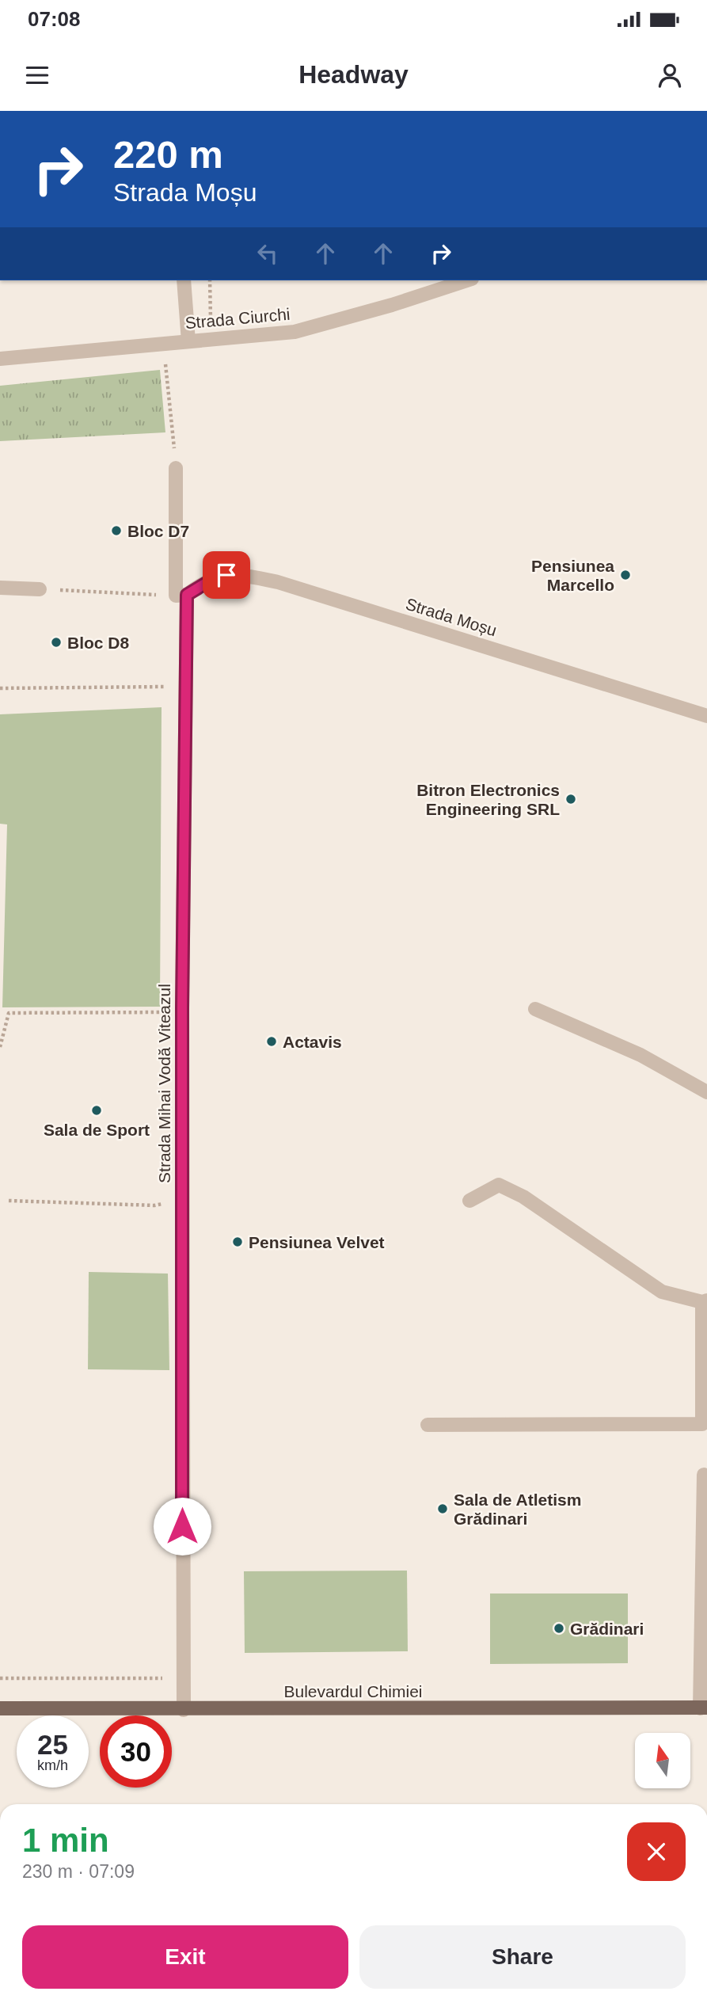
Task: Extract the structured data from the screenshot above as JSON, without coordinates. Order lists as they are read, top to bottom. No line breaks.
{"streets":{"main road":["Bulevardul Chimiei"],"street":["Strada Ciurchi","Strada Moșu","Strada Mihai Vodă Viteazul"]},"crossings":[["Strada Moșu","Strada Mihai Vodă Viteazul"],["Strada Mihai Vodă Viteazul","Bulevardul Chimiei"]],"places":["Bloc D7","Pensiunea Marcello","Bloc D8","Bitron Electronics Engineering SRL","Actavis","Sala de Sport","Pensiunea Velvet","Sala de Atletism Grădinari","Grădinari"],"north":"top","page":{"status":"07:08","header":"Headway","turn":["220 m","Strada Moșu"],"speed":"25 km/h","limit":"30","heading":["1 min","230 m · 07:09"],"buttons":["Exit","Share"]}}
